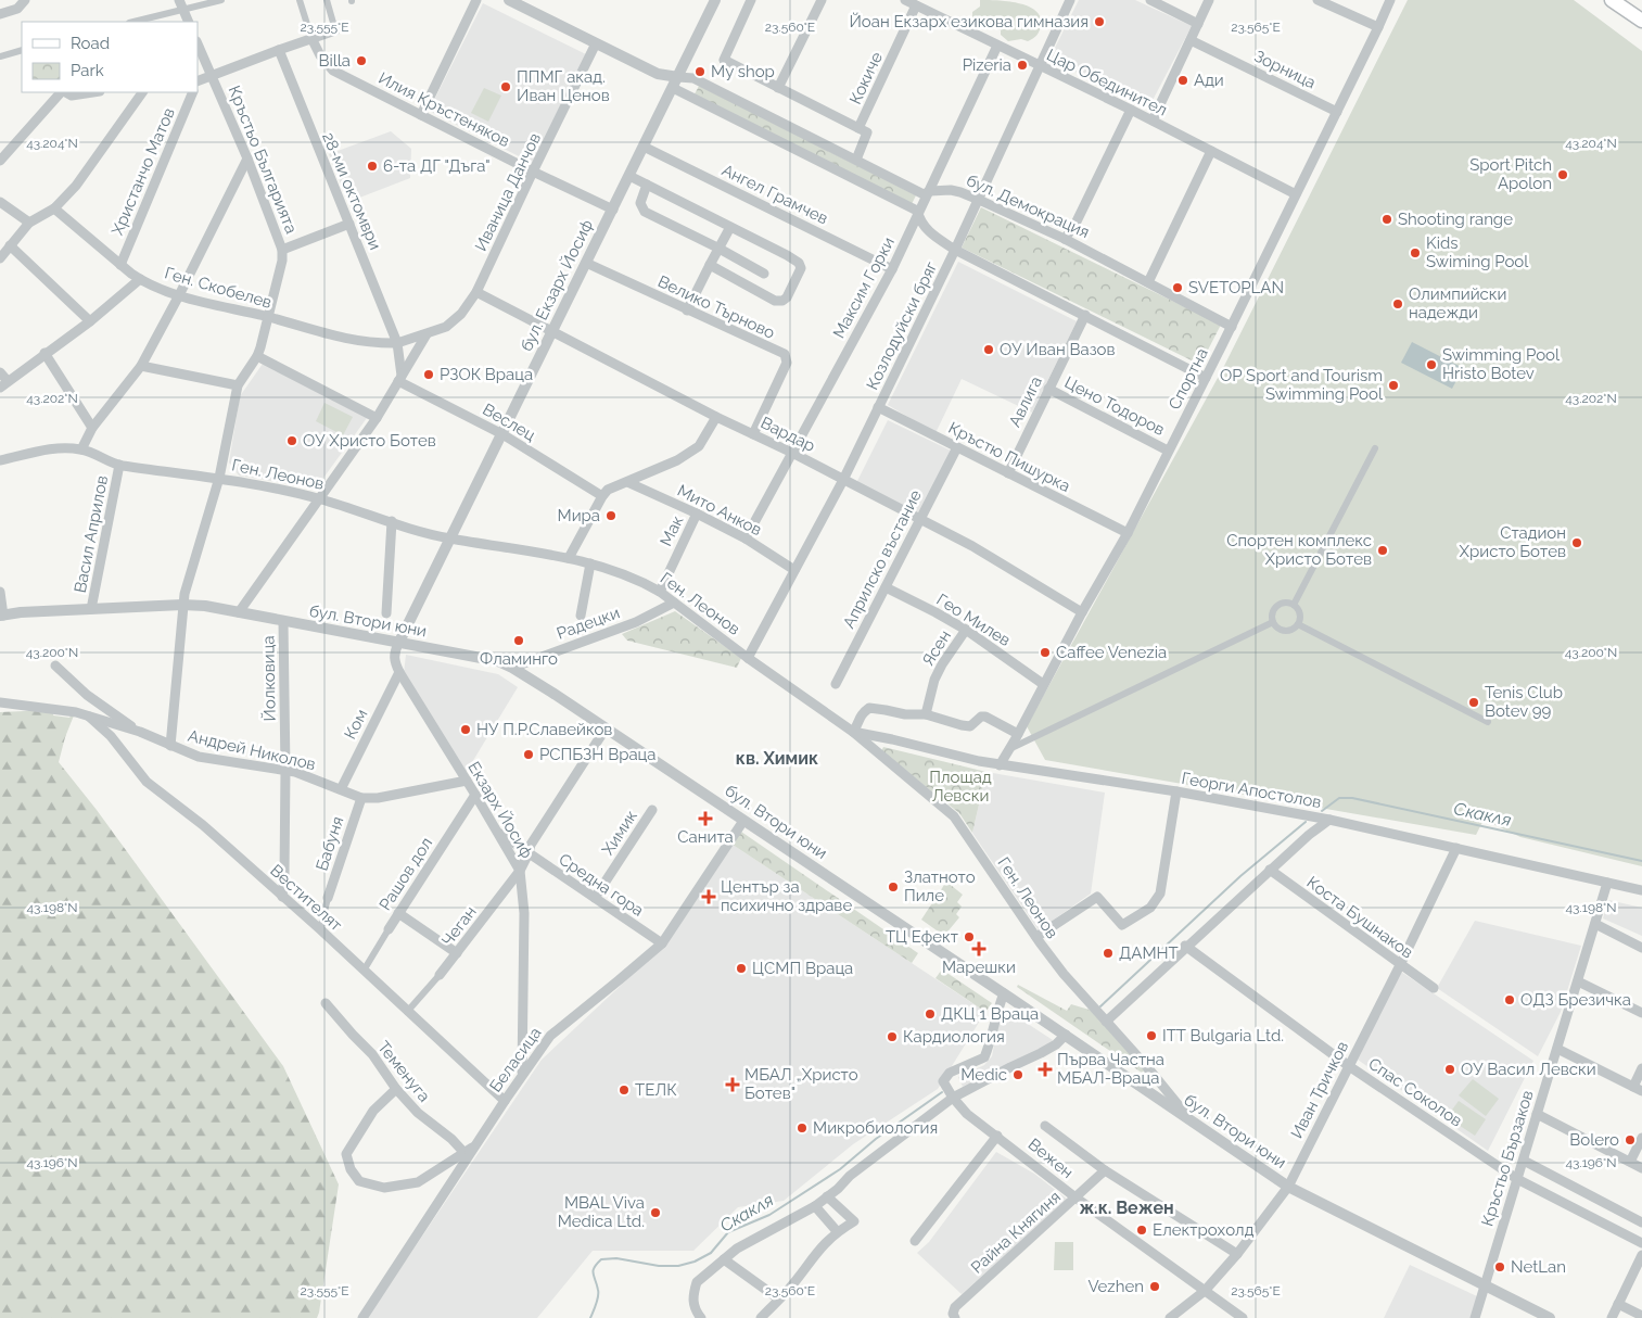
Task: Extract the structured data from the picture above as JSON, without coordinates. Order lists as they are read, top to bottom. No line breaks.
{"streets":{"street":["Зорница","Кокиче","Цар Обединител","Илия Кръстеняков","Кръстьо Българията","Христанчо Матов","28-ми октомври","Иваница Данчов","Ангел Грамчев","бул. Демокрация","бул. Екзарх Йосиф","Ген. Скобелев","Максим Горки","Велико Търново","Козлодуйски бряг","Спортна","Авлига","Цено Тодоров","Веслец","Вардар","Кръстю Пишурка","Ген. Леонов","Мито Анков","Мак","Васил Априлов","Априлско въстание","Гео Милев","бул. Втори юни","Радецки","Ясен","Йолковица","Ком","Андрей Николов","Георги Апостолов","Екзарх Йосиф","Химик","Бабуня","Рашов дол","Средна гора","Вестителят","Коста Бушнаков","Чеган","Беласица","Теменуга","Иван Тричков","Спас Соколов","Вежен","Кръстьо Бързаков","Райна Княгиня"]},"crossings":[["Зорница","Спортна"],["Кокиче","Цар Обединител"],["Кокиче","бул. Демокрация"],["Цар Обединител","Максим Горки"],["Цар Обединител","Козлодуйски бряг"],["Цар Обединител","Спортна"],["Илия Кръстеняков","Иваница Данчов"],["Илия Кръстеняков","бул. Екзарх Йосиф"],["Кръстьо Българията","Ген. Скобелев"],["Кръстьо Българията","Ген. Леонов"],["Кръстьо Българията","бул. Втори юни"],["Кръстьо Българията","Андрей Николов"],["Христанчо Матов","Ген. Скобелев"],["28-ми октомври","Ген. Скобелев"],["28-ми октомври","Веслец"],["Иваница Данчов","бул. Демокрация"],["Иваница Данчов","Ген. Скобелев"],["Иваница Данчов","Вардар"],["Ангел Грамчев","бул. Екзарх Йосиф"],["Ангел Грамчев","Максим Горки"],["бул. Демокрация","бул. Екзарх Йосиф"],["бул. Демокрация","Максим Горки"],["бул. Демокрация","Козлодуйски бряг"],["бул. Демокрация","Спортна"],["бул. Демокрация","Авлига"],["бул. Екзарх Йосиф","Велико Търново"],["бул. Екзарх Йосиф","Веслец"],["бул. Екзарх Йосиф","Вардар"],["бул. Екзарх Йосиф","Ген. Леонов"],["бул. Екзарх Йосиф","бул. Втори юни"],["бул. Екзарх Йосиф","Екзарх Йосиф"],["Максим Горки","Вардар"],["Максим Горки","Мито Анков"],["Велико Търново","Вардар"],["Козлодуйски бряг","Вардар"],["Козлодуйски бряг","Кръстю Пишурка"],["Козлодуйски бряг","Ген. Леонов"],["Козлодуйски бряг","Мито Анков"],["Спортна","Цено Тодоров"],["Спортна","Вардар"],["Спортна","Кръстю Пишурка"],["Спортна","Гео Милев"],["Спортна","Георги Апостолов"],["Авлига","Цено Тодоров"],["Авлига","Кръстю Пишурка"],["Вардар","Априлско въстание"],["Кръстю Пишурка","Априлско въстание"],["Ген. Леонов","Мак"],["Ген. Леонов","Васил Априлов"],["Ген. Леонов","бул. Втори юни"],["Ген. Леонов","Радецки"],["Ген. Леонов","Георги Апостолов"],["Мито Анков","Мак"],["Васил Априлов","бул. Втори юни"],["Априлско въстание","Гео Милев"],["Гео Милев","Ясен"],["бул. Втори юни","Радецки"],["бул. Втори юни","Йолковица"],["бул. Втори юни","Екзарх Йосиф"],["бул. Втори юни","Чеган"],["бул. Втори юни","Беласица"],["бул. Втори юни","Иван Тричков"],["бул. Втори юни","Кръстьо Бързаков"],["Йолковица","Андрей Николов"],["Йолковица","Вестителят"],["Ком","Андрей Николов"],["Ком","Екзарх Йосиф"],["Андрей Николов","Екзарх Йосиф"],["Андрей Николов","Бабуня"],["Андрей Николов","Вестителят"],["Георги Апостолов","Иван Тричков"],["Георги Апостолов","Кръстьо Бързаков"],["Екзарх Йосиф","Рашов дол"],["Екзарх Йосиф","Средна гора"],["Екзарх Йосиф","Чеган"],["Екзарх Йосиф","Беласица"],["Химик","Средна гора"],["Бабуня","Вестителят"],["Рашов дол","Вестителят"],["Средна гора","Чеган"],["Средна гора","Беласица"],["Вестителят","Чеган"],["Вестителят","Беласица"],["Коста Бушнаков","Иван Тричков"],["Иван Тричков","Спас Соколов"],["Иван Тричков","Вежен"],["Спас Соколов","Кръстьо Бързаков"],["Вежен","Райна Княгиня"]],"districts":["кв. Химик","ж.к. Вежен"],"water":["Скакля"],"parks":["Площад Левски"],"places":{"other":["Йоан Екзарх езикова гимназия","Billa","Pizeria","My shop","Ади","ППМГ акад. Иван Ценов","6-та ДГ \"Дъга\"","Sport Pitch Apolon","Shooting range","Kids Swiming Pool","SVETOPLAN","Олимпийски надежди","ОУ Иван Вазов","Swimming Pool Hristo Botev","РЗОК Враца","OP Sport and Tourism Swimming Pool","ОУ Христо Ботев","Мира","Стадион Христо Ботев","Спортен комплекс Христо Ботев","Фламинго","Caffee Venezia","Tenis Club Botev 99","НУ П.Р.Славейков","РСПБЗН Враца","Златното Пиле","ТЦ Ефект","ДАМНТ","ЦСМП Враца","ОДЗ Брезичка","ДКЦ 1 Враца","ITT Bulgaria Ltd.","Кардиология","ОУ Васил Левски","Medic","ТЕЛК","Микробиология","Bolero","MBAL Viva Medica Ltd.","Електрохолд","NetLan","Vezhen"],"health":["Санита","Център за психично здраве","Марешки","Първа Частна МБАЛ-Враца","МБАЛ „Христо Ботев\""]},"legend":["Road","Park"],"coordinates":["23.555°E","23.560°E","23.565°E","43.204°N","43.202°N","43.200°N","43.198°N","43.196°N"]}
